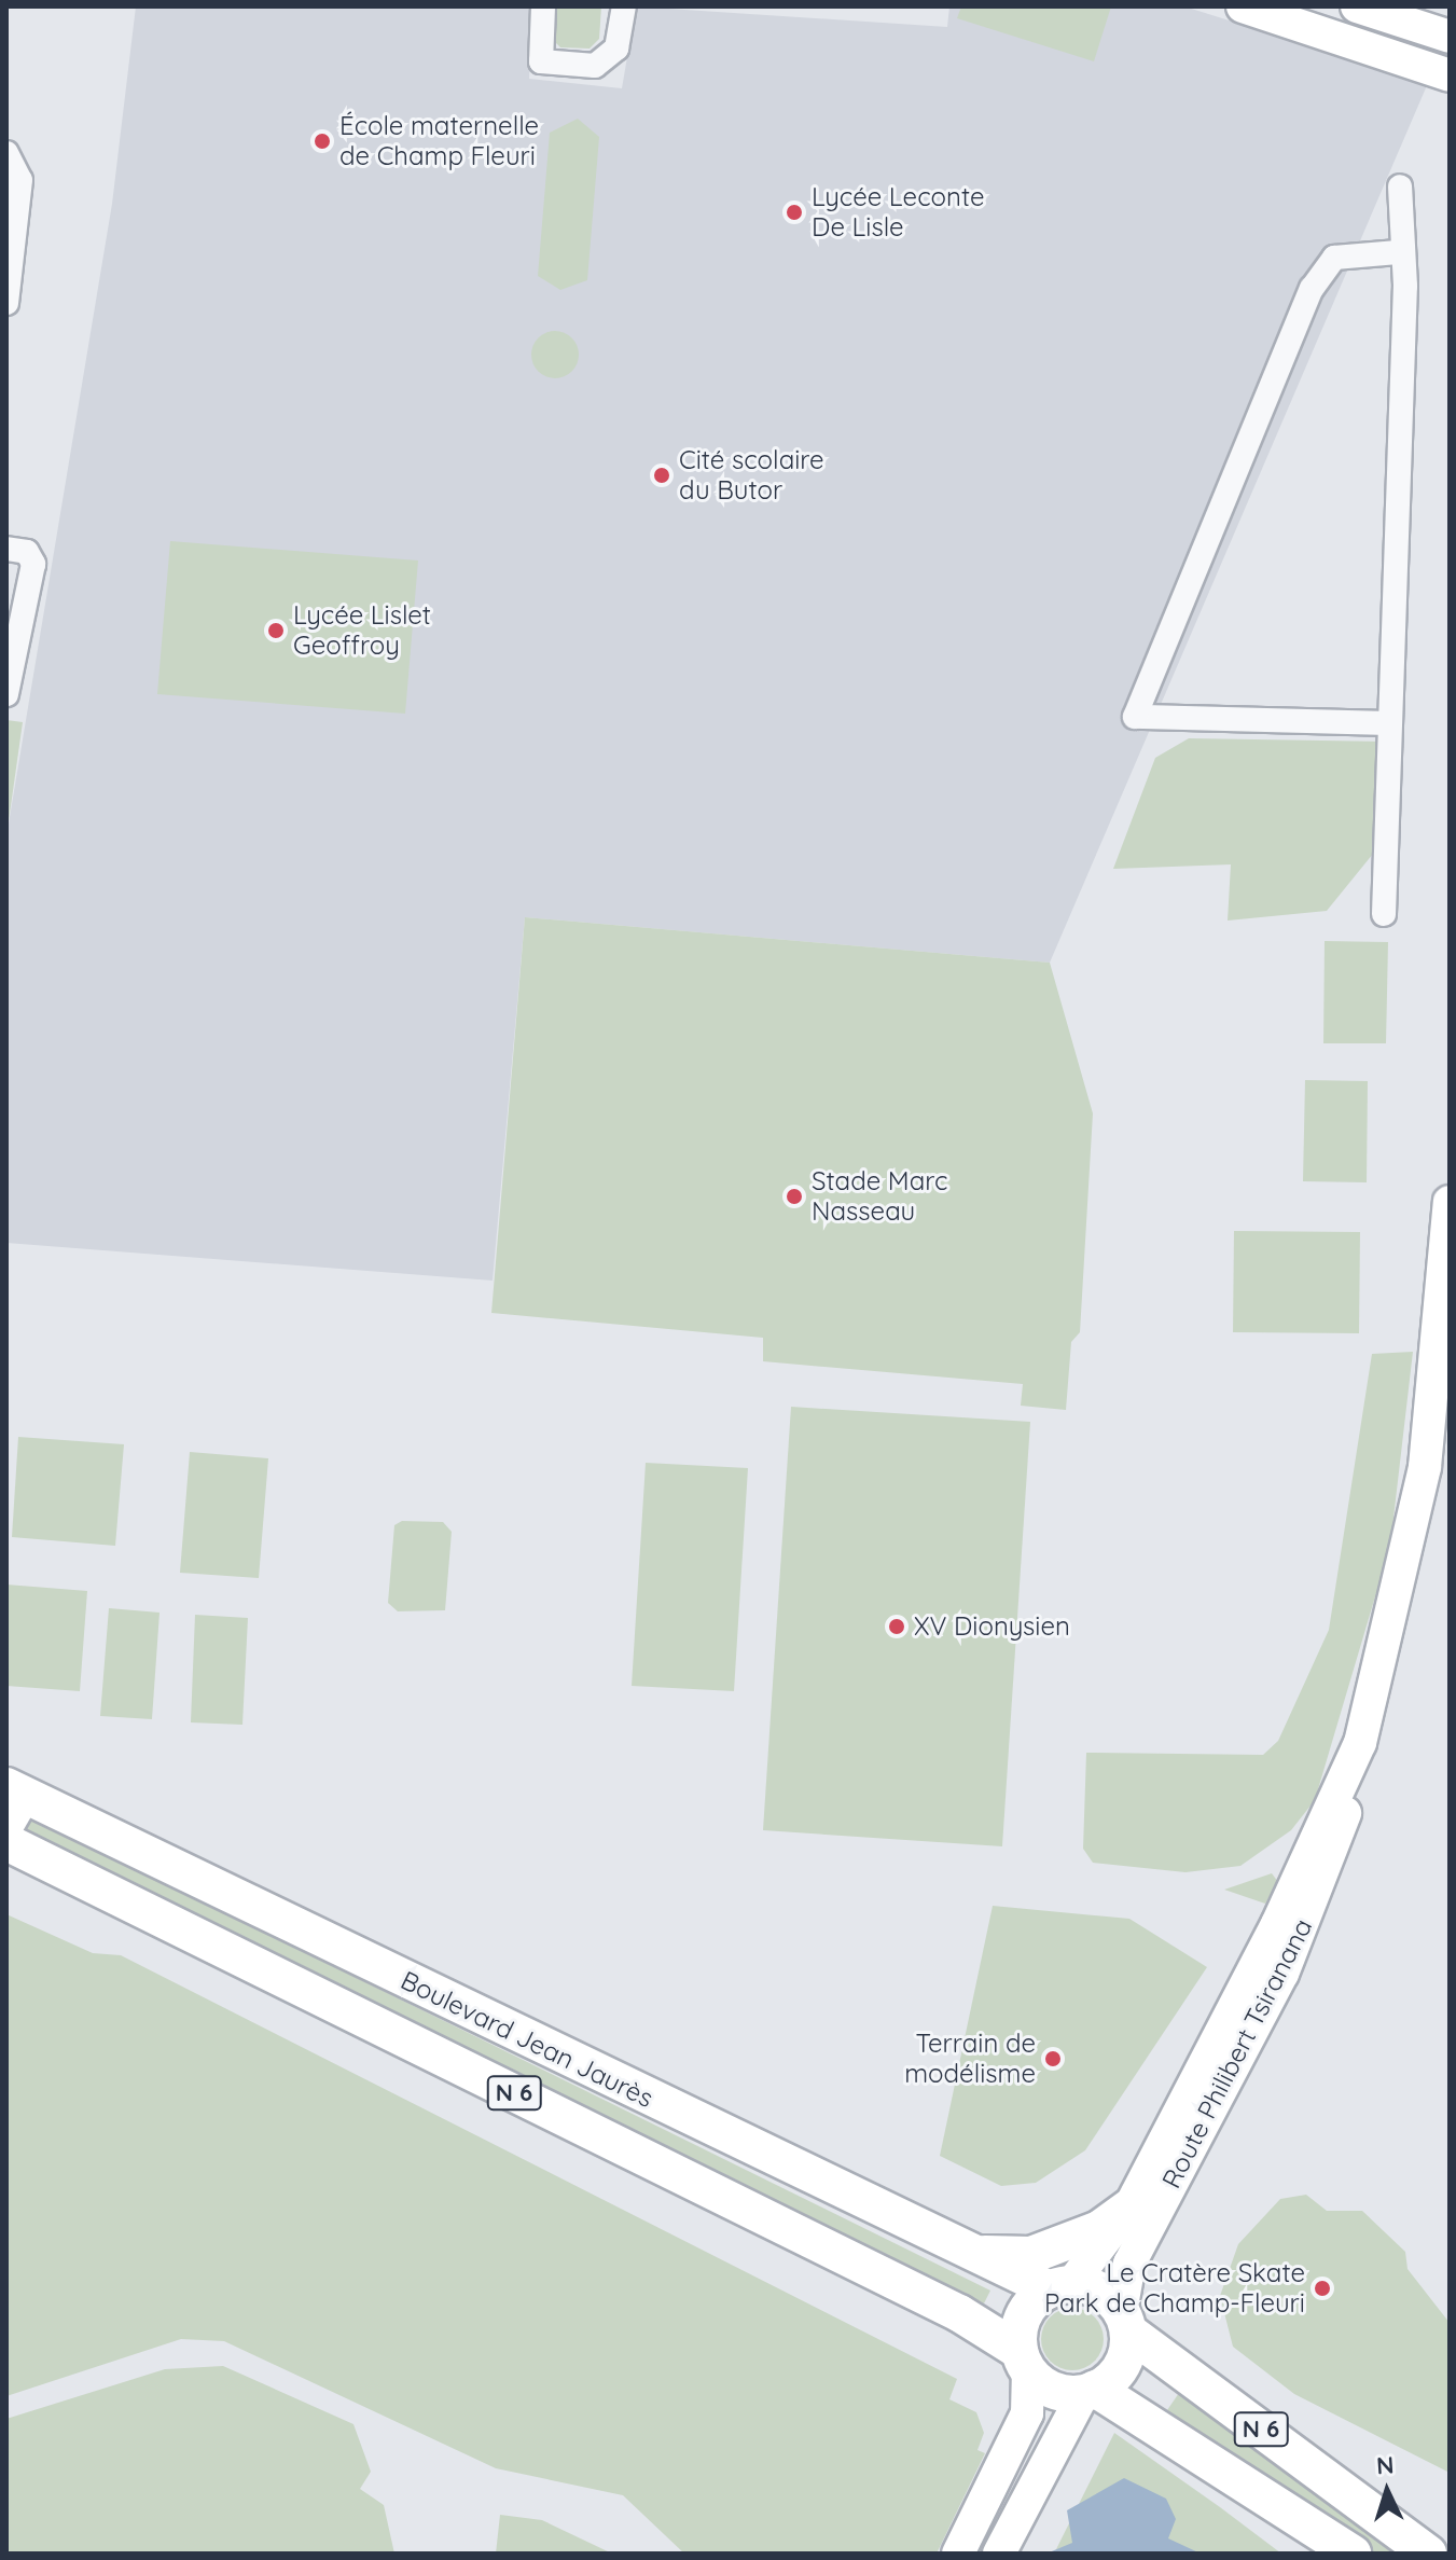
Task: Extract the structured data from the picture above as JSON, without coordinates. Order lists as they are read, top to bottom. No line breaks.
{"streets":{"main road":["Boulevard Jean Jaurès","Route Philibert Tsiranana","N 6"]},"crossings":[["Boulevard Jean Jaurès","Route Philibert Tsiranana"]],"places":["École maternelle de Champ Fleuri","Lycée Leconte De Lisle","Cité scolaire du Butor","Lycée Lislet Geoffroy","Stade Marc Nasseau","XV Dionysien","Terrain de modélisme","Le Cratère Skate Park de Champ-Fleuri"],"north":"top"}
